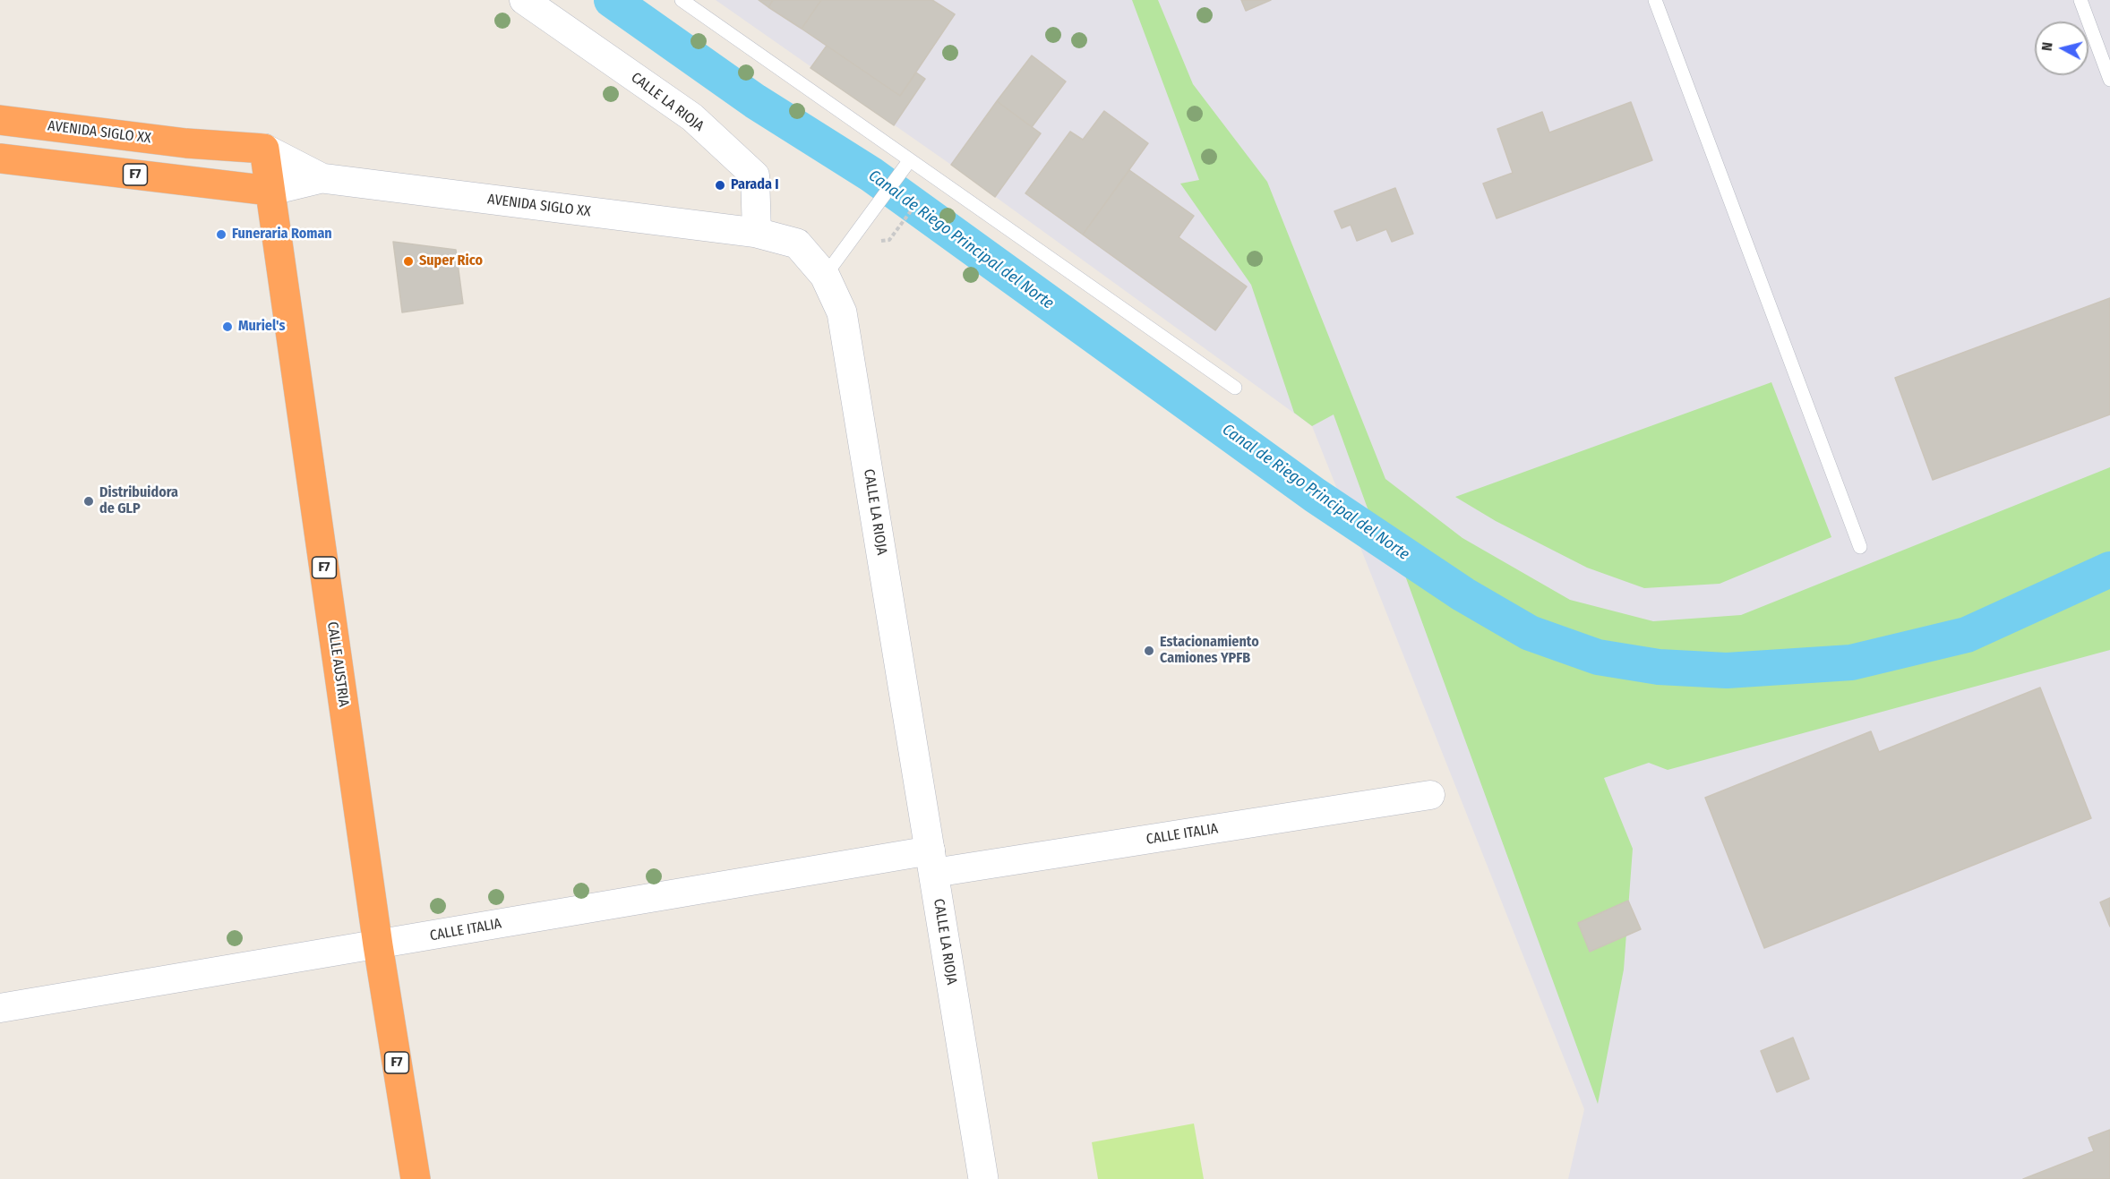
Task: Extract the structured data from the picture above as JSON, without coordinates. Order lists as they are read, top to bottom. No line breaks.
{"streets":{"highway":["AVENIDA SIGLO XX","F7","CALLE AUSTRIA"],"street":["CALLE LA RIOJA","CALLE ITALIA"]},"crossings":[["CALLE LA RIOJA","AVENIDA SIGLO XX"],["CALLE LA RIOJA","CALLE ITALIA"],["AVENIDA SIGLO XX","CALLE AUSTRIA"],["CALLE AUSTRIA","CALLE ITALIA"]],"water":["Canal de Riego Principal del Norte"],"places":["Parada I","Funeraria Roman","Super Rico","Muriel's","Distribuidora de GLP","Estacionamiento Camiones YPFB"],"north":"left"}
